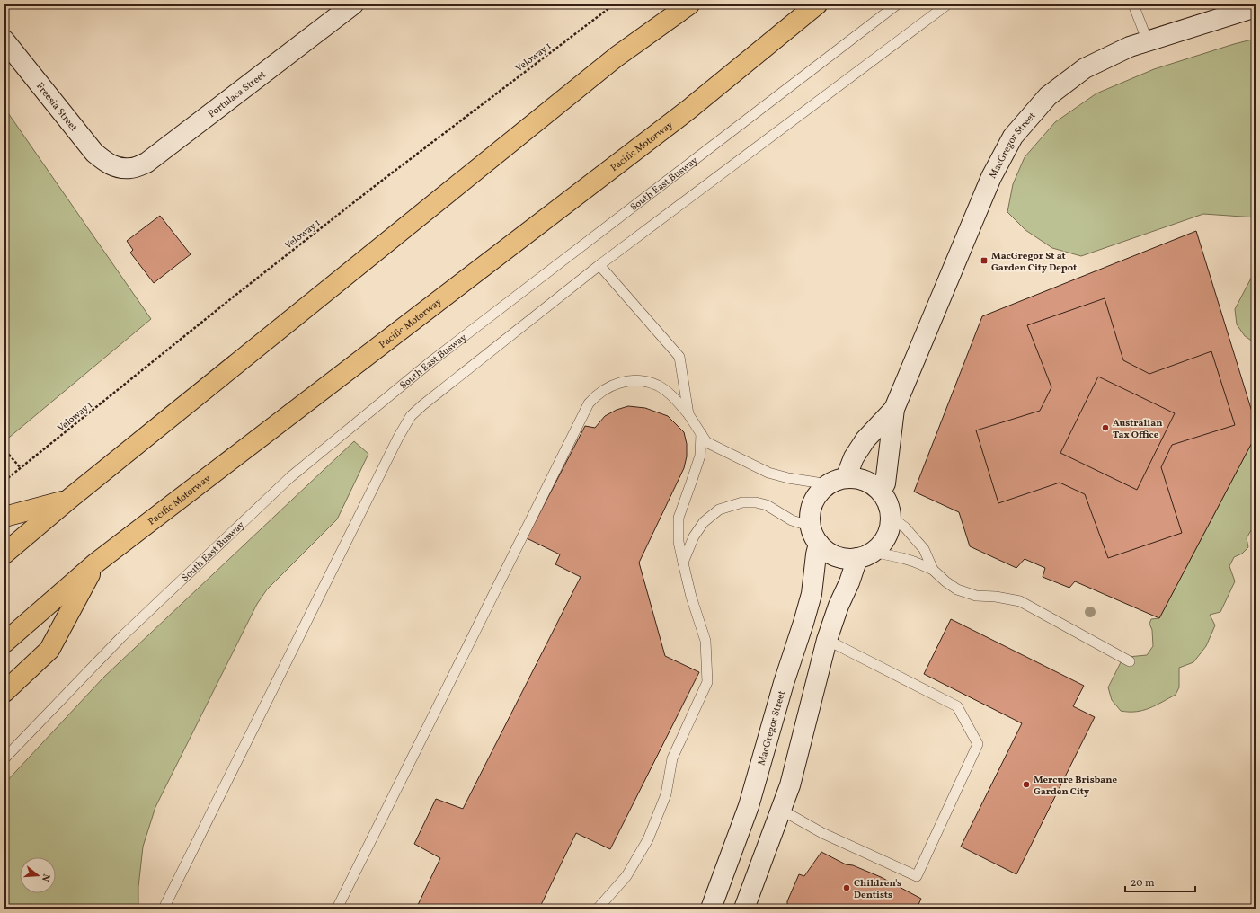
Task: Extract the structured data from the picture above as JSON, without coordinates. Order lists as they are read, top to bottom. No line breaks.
{"streets":{"highway":["Pacific Motorway"],"street":["Portulaca Street","Freesia Street","MacGregor Street"],"lane":["South East Busway"],"path":["Veloway 1"]},"crossings":[["Portulaca Street","Freesia Street"]],"places":{"transit":["MacGregor St at Garden City Depot"],"other":["Australian Tax Office","Mercure Brisbane Garden City","Children's Dentists"]},"scale_bar":"20 m","north":"right"}
